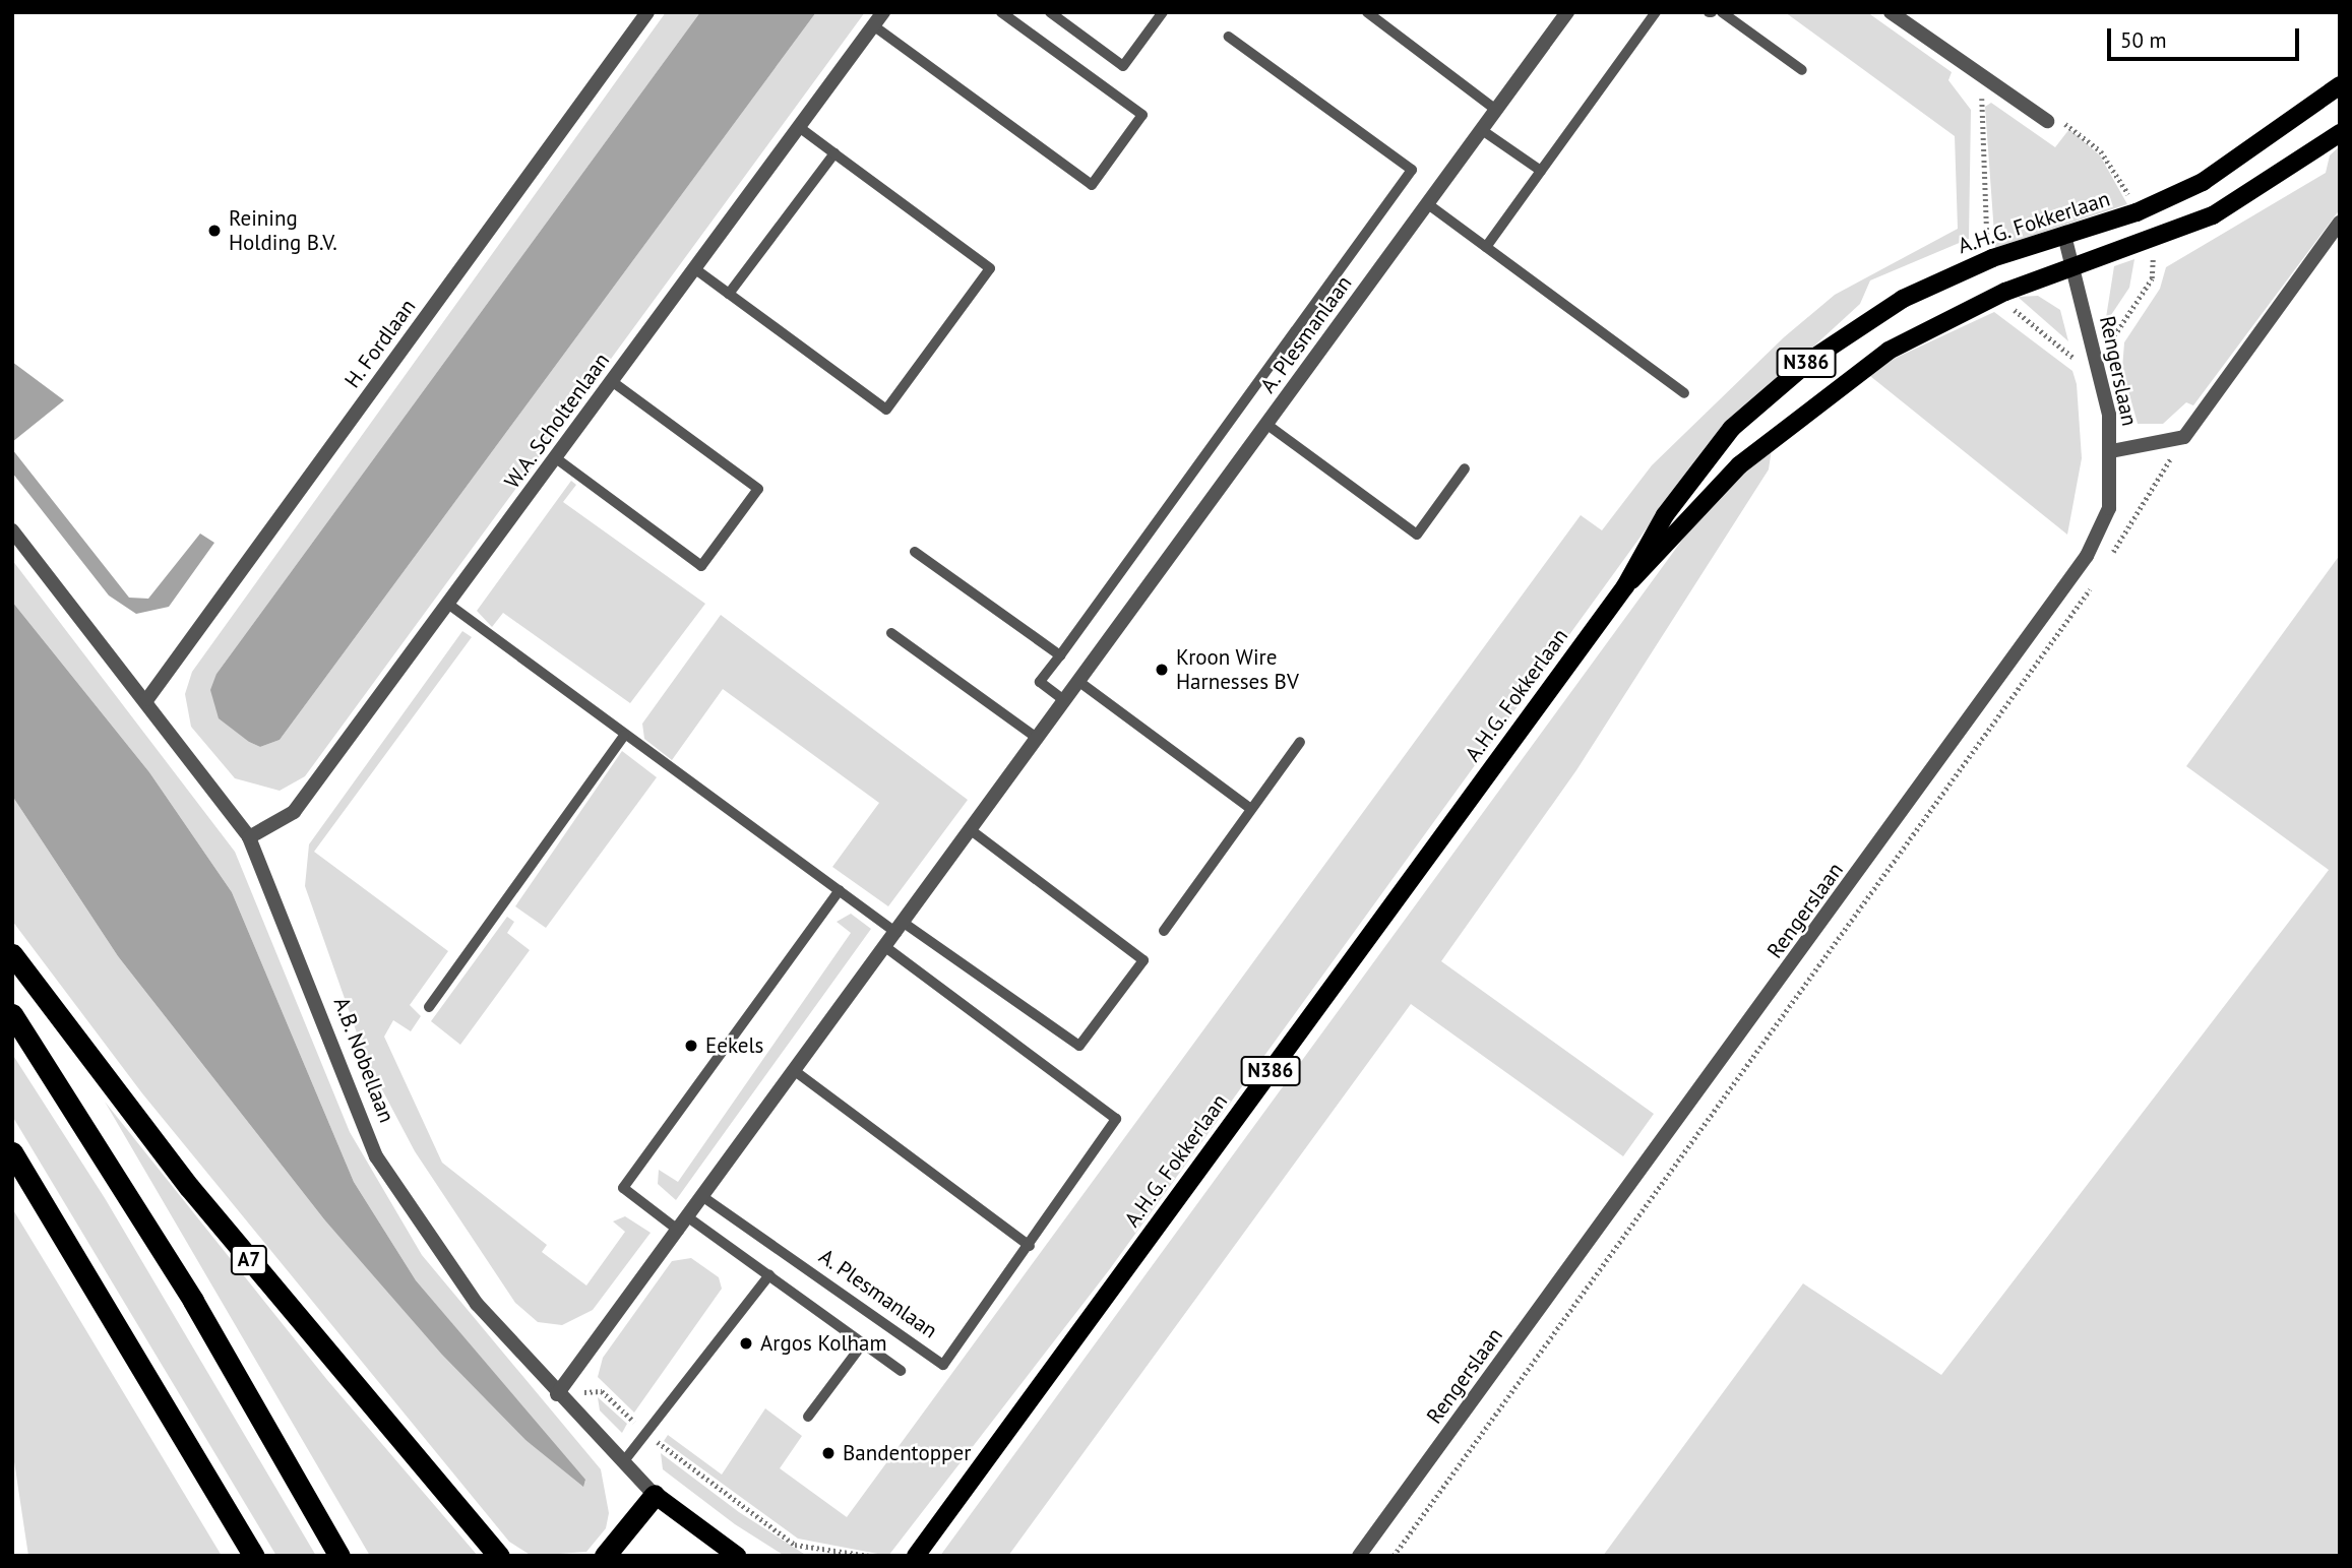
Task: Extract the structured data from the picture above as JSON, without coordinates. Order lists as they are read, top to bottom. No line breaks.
{"streets":{"highway":["A7"],"main road":["A.H.G. Fokkerlaan","N386","A.B. Nobellaan"],"street":["A. Plesmanlaan","H. Fordlaan","Rengerslaan","W.A. Scholtenlaan"]},"crossings":[["A.H.G. Fokkerlaan","Rengerslaan"],["A. Plesmanlaan","A.B. Nobellaan"],["H. Fordlaan","A.B. Nobellaan"],["W.A. Scholtenlaan","A.B. Nobellaan"]],"places":["Reining Holding B.V.","Kroon Wire Harnesses BV","Eekels","Argos Kolham","Bandentopper"],"scale_bar":"50 m"}
